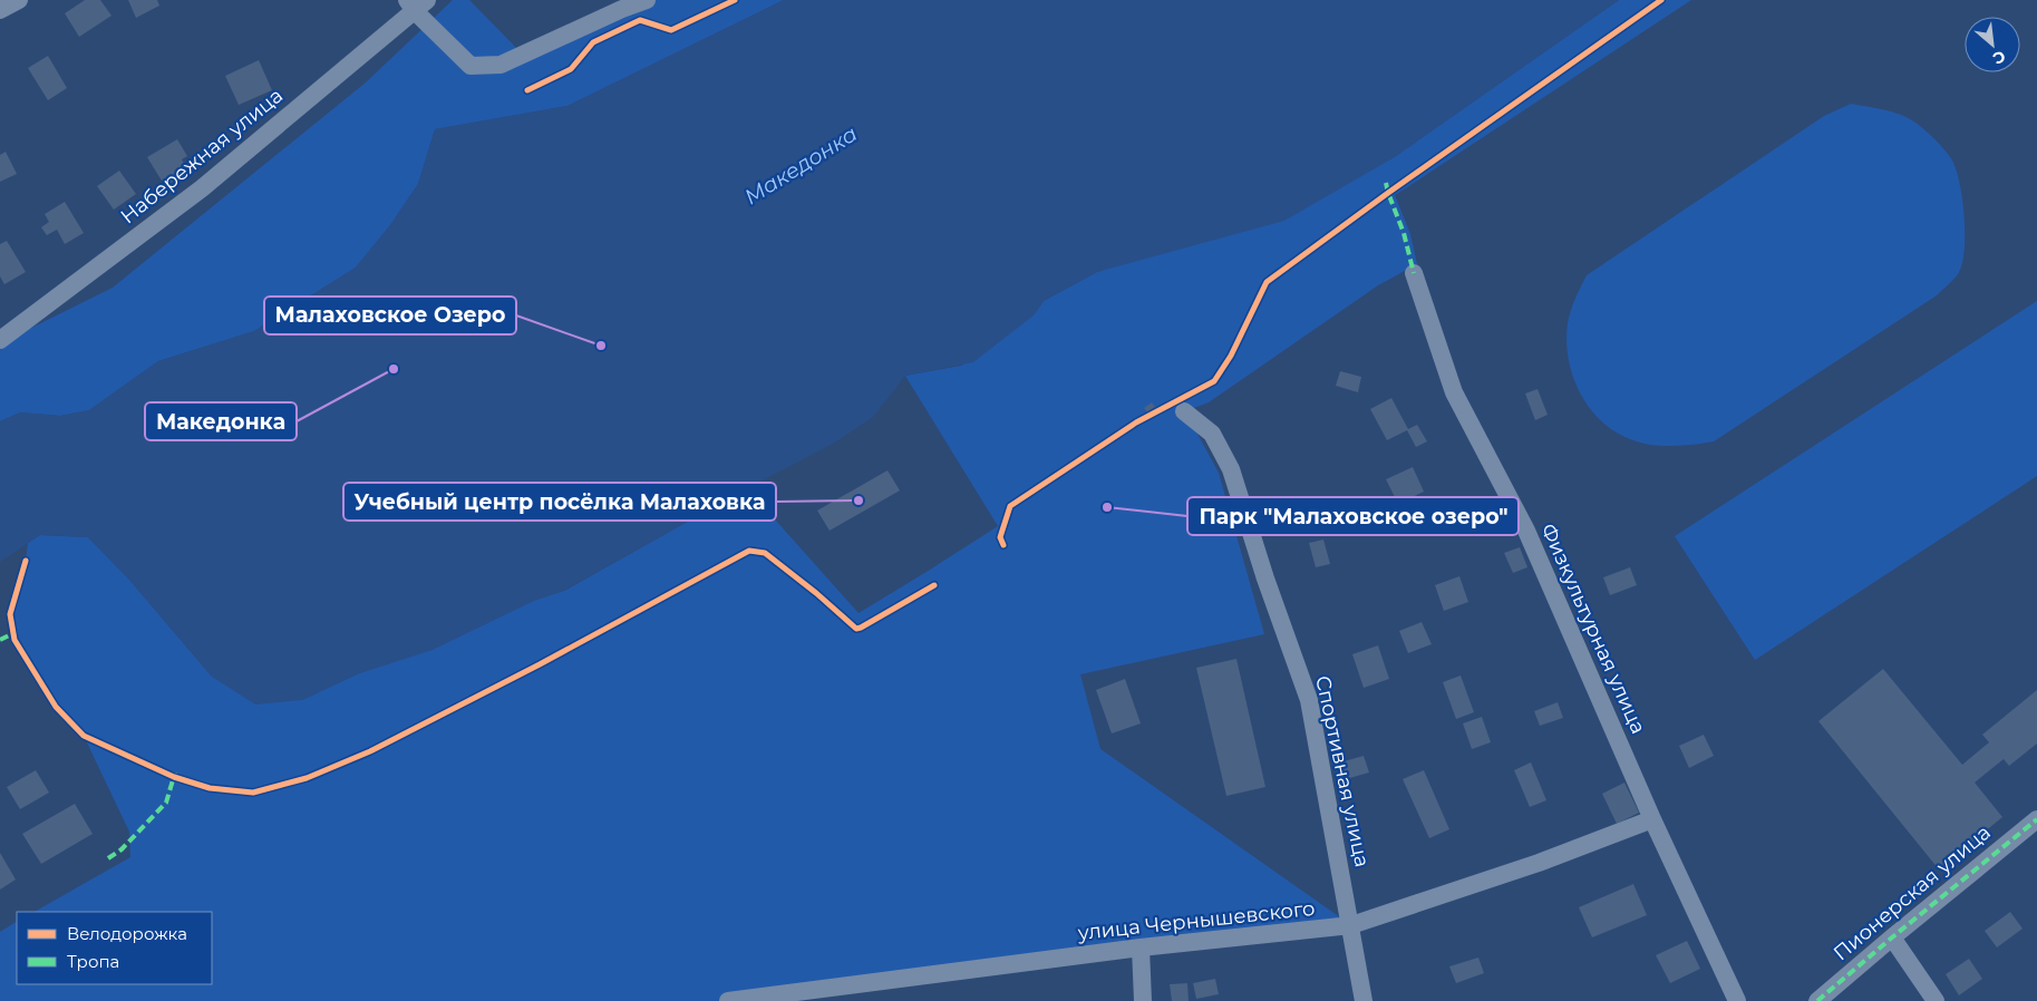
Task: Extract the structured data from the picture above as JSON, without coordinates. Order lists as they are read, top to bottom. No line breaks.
{"streets":{"street":["Набережная улица","Физкультурная улица","Спортивная улица","Пионерская улица","улица Чернышевского"]},"crossings":[["Физкультурная улица","улица Чернышевского"],["Спортивная улица","улица Чернышевского"]],"water":["Македонка"],"places":["Малаховское Озеро","Македонка","Учебный центр посёлка Малаховка","Парк \"Малаховское озеро\""],"legend":["Велодорожка","Тропа"],"north":"bottom right"}
